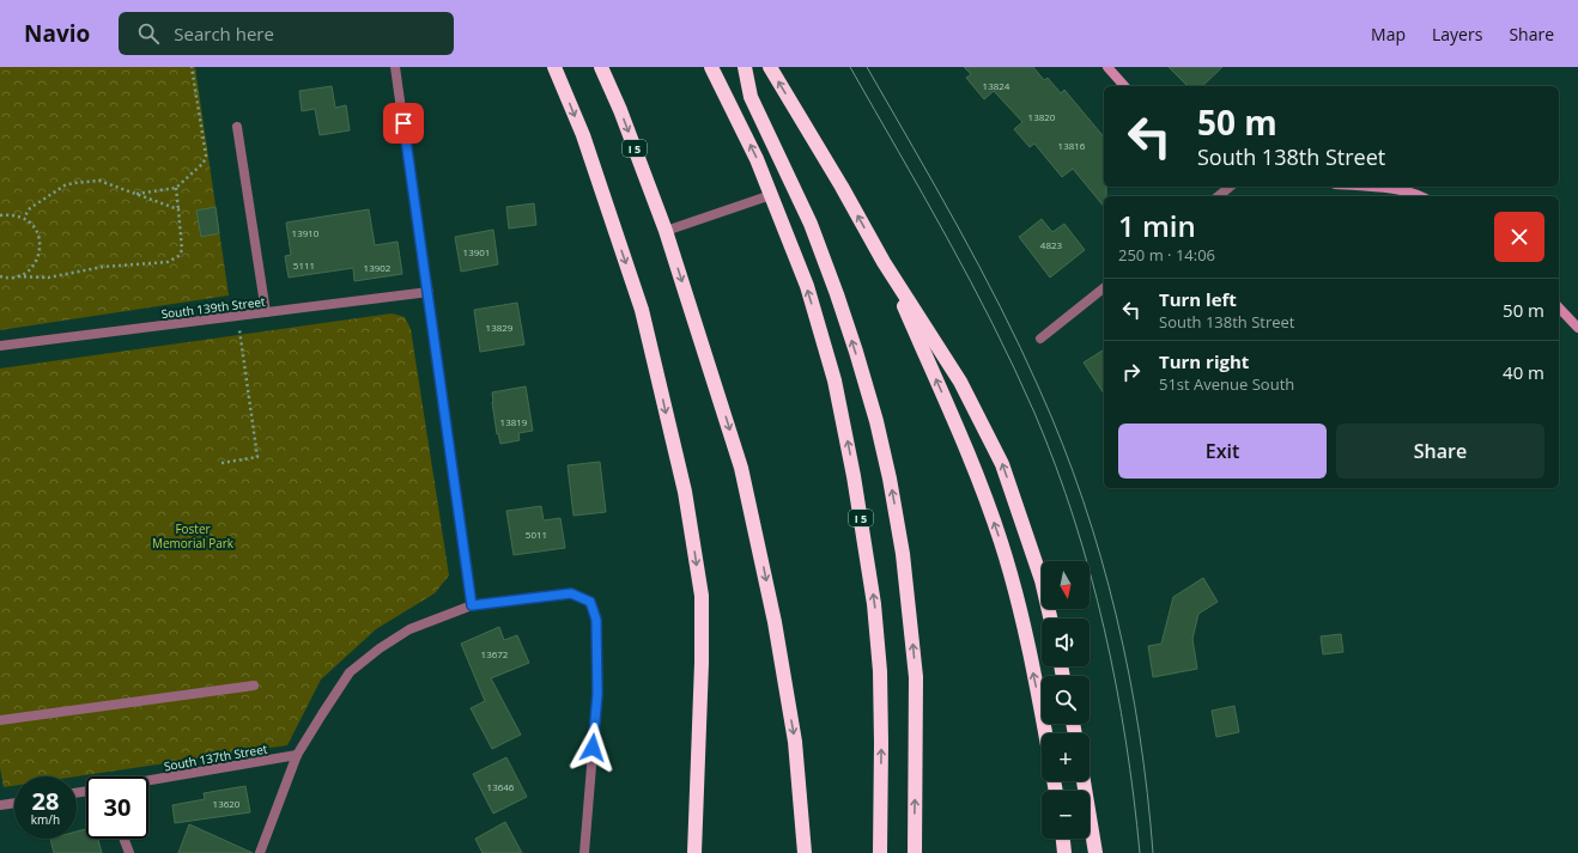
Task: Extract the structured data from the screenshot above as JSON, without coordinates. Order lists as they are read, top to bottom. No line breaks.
{"streets":{"highway":["I 5"],"street":["South 139th Street","South 137th Street"]},"parks":["Foster Memorial Park"],"house_numbers":["13824","13820","13816","13910","4823","13901","5111","13902","13829","13819","5011","13672","13646","13620"],"north":"bottom","page":{"header":"Navio","search":"Search here","nav":["Map","Layers","Share"],"turn":["50 m","South 138th Street"],"heading":["1 min","250 m · 14:06"],"list":[{"name":"Turn left","note":"South 138th Street","value":"50 m"},{"name":"Turn right","note":"51st Avenue South","value":"40 m"}],"buttons":["Exit","Share"],"map_buttons":["+","−"],"speed":"28 km/h","limit":"30"}}
